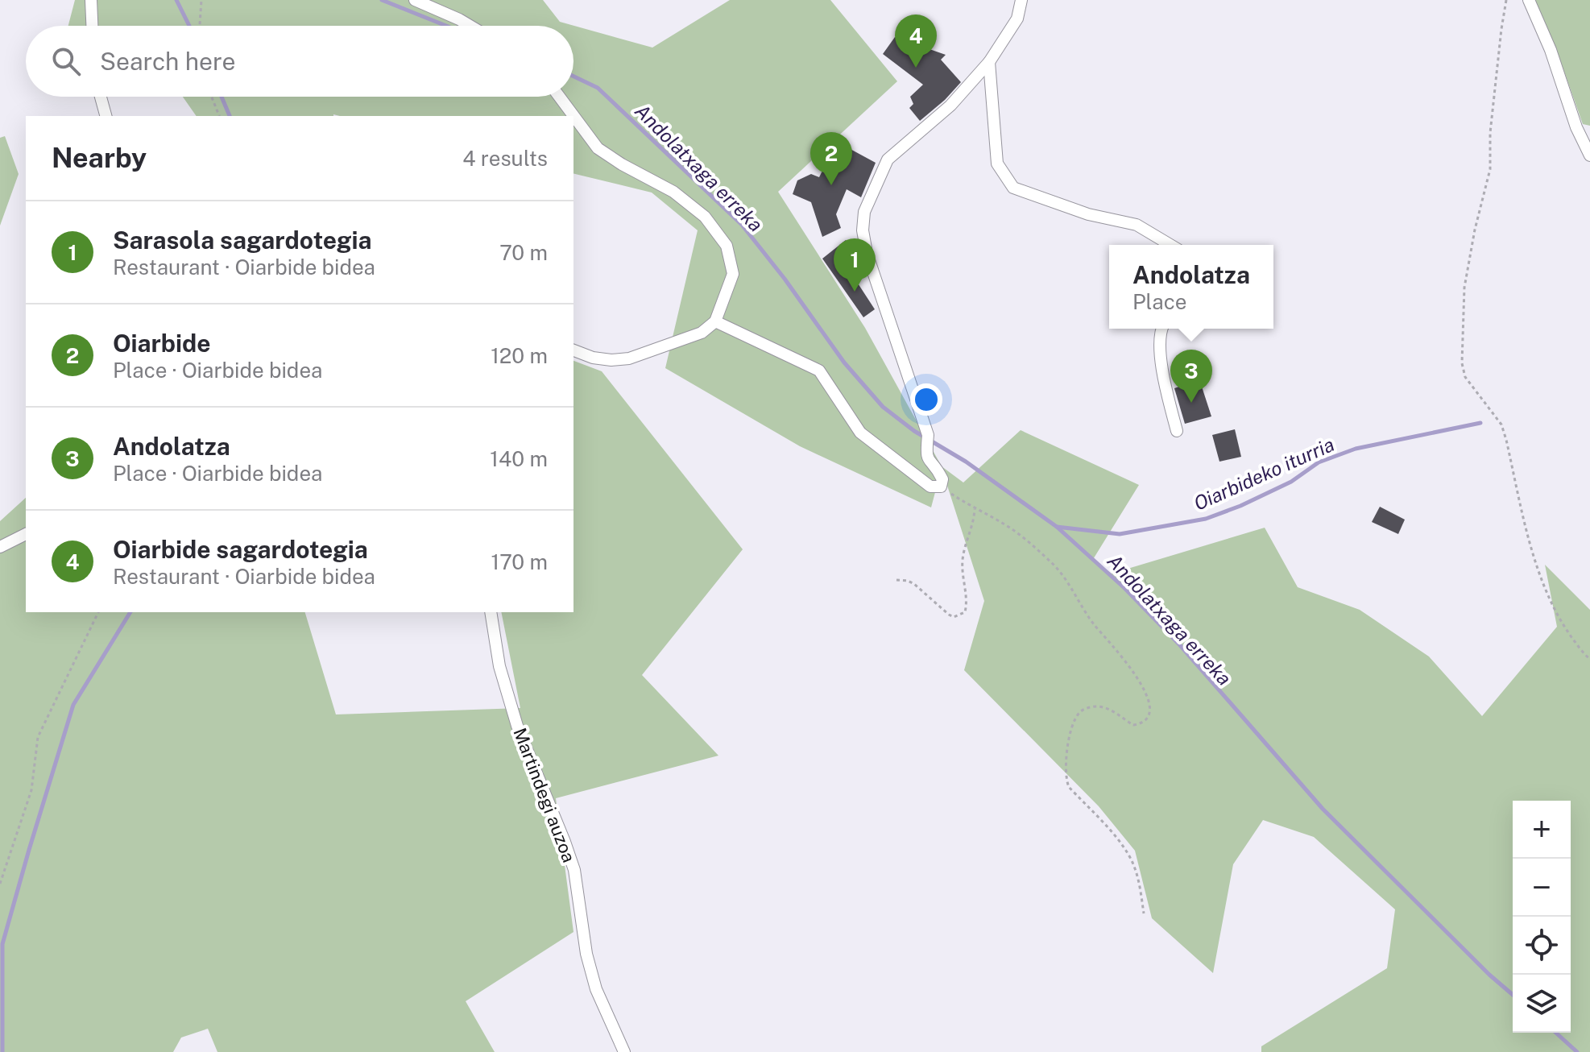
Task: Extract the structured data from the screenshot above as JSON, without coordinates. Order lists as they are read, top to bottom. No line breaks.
{"streets":{"street":["Martindegi auzoa"]},"water":["Andolatxaga erreka","Oiarbideko iturria"],"page":{"pins":["4","2","1","3"],"search":"Search here","heading":["Nearby","4 results"],"list":[{"mark":"1","name":"Sarasola sagardotegia","note":"Restaurant · Oiarbide bidea","value":"70 m"},{"mark":"2","name":"Oiarbide","note":"Place · Oiarbide bidea","value":"120 m"},{"mark":"3","name":"Andolatza","note":"Place · Oiarbide bidea","value":"140 m"},{"mark":"4","name":"Oiarbide sagardotegia","note":"Restaurant · Oiarbide bidea","value":"170 m"}],"popup":["Andolatza","Place"],"map_buttons":["+","−"]}}
